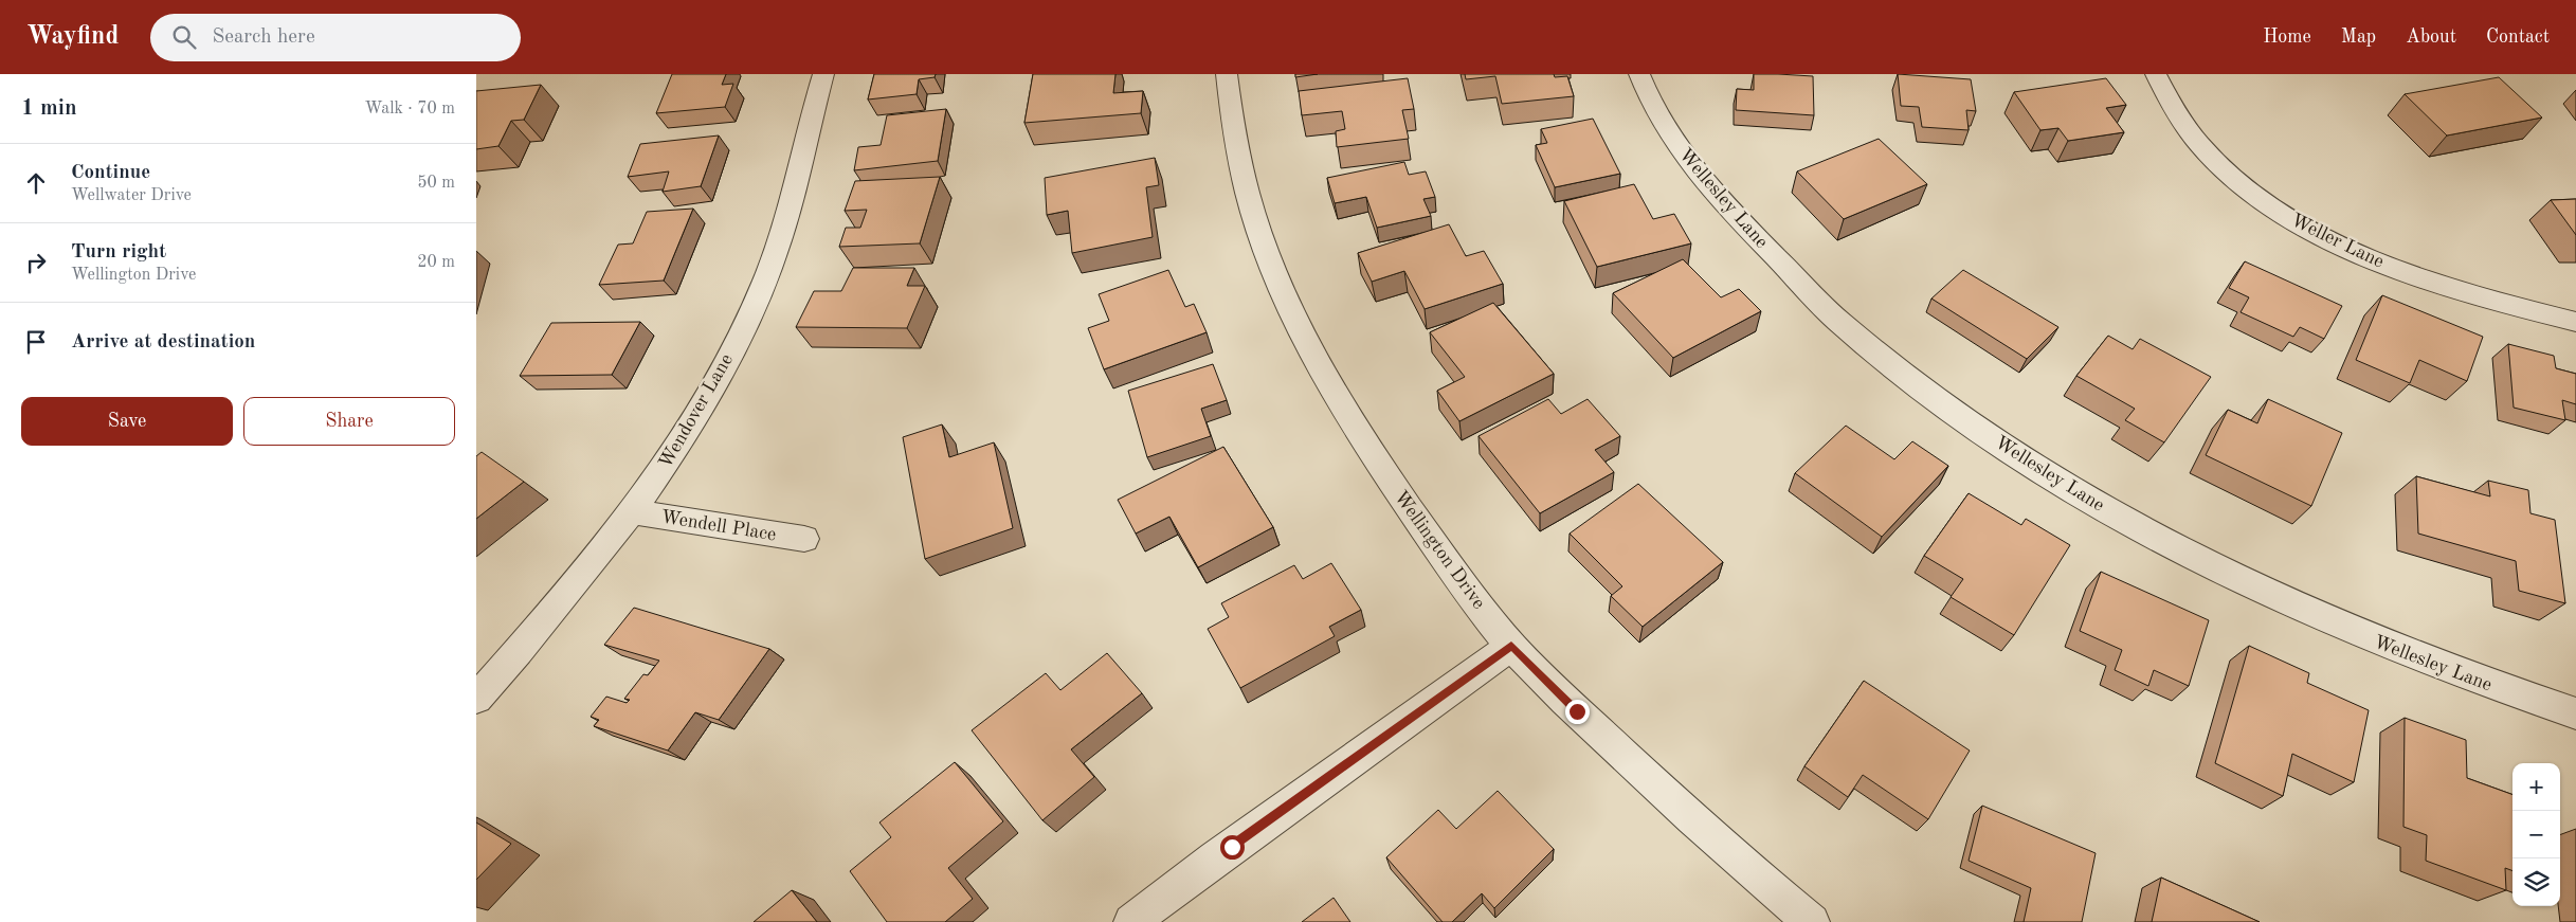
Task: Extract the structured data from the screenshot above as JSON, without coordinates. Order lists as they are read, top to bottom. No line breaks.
{"streets":{"street":["Wellesley Lane","Weller Lane","Wendover Lane","Wendell Place","Wellington Drive"]},"crossings":[["Wendover Lane","Wendell Place"]],"page":{"header":"Wayfind","search":"Search here","nav":["Home","Map","About","Contact"],"heading":["1 min","Walk · 70 m"],"list":[["Continue","Wellwater Drive","50 m"],["Turn right","Wellington Drive","20 m"],"Arrive at destination"],"buttons":["Save","Share"],"map_buttons":["+","−"]}}
